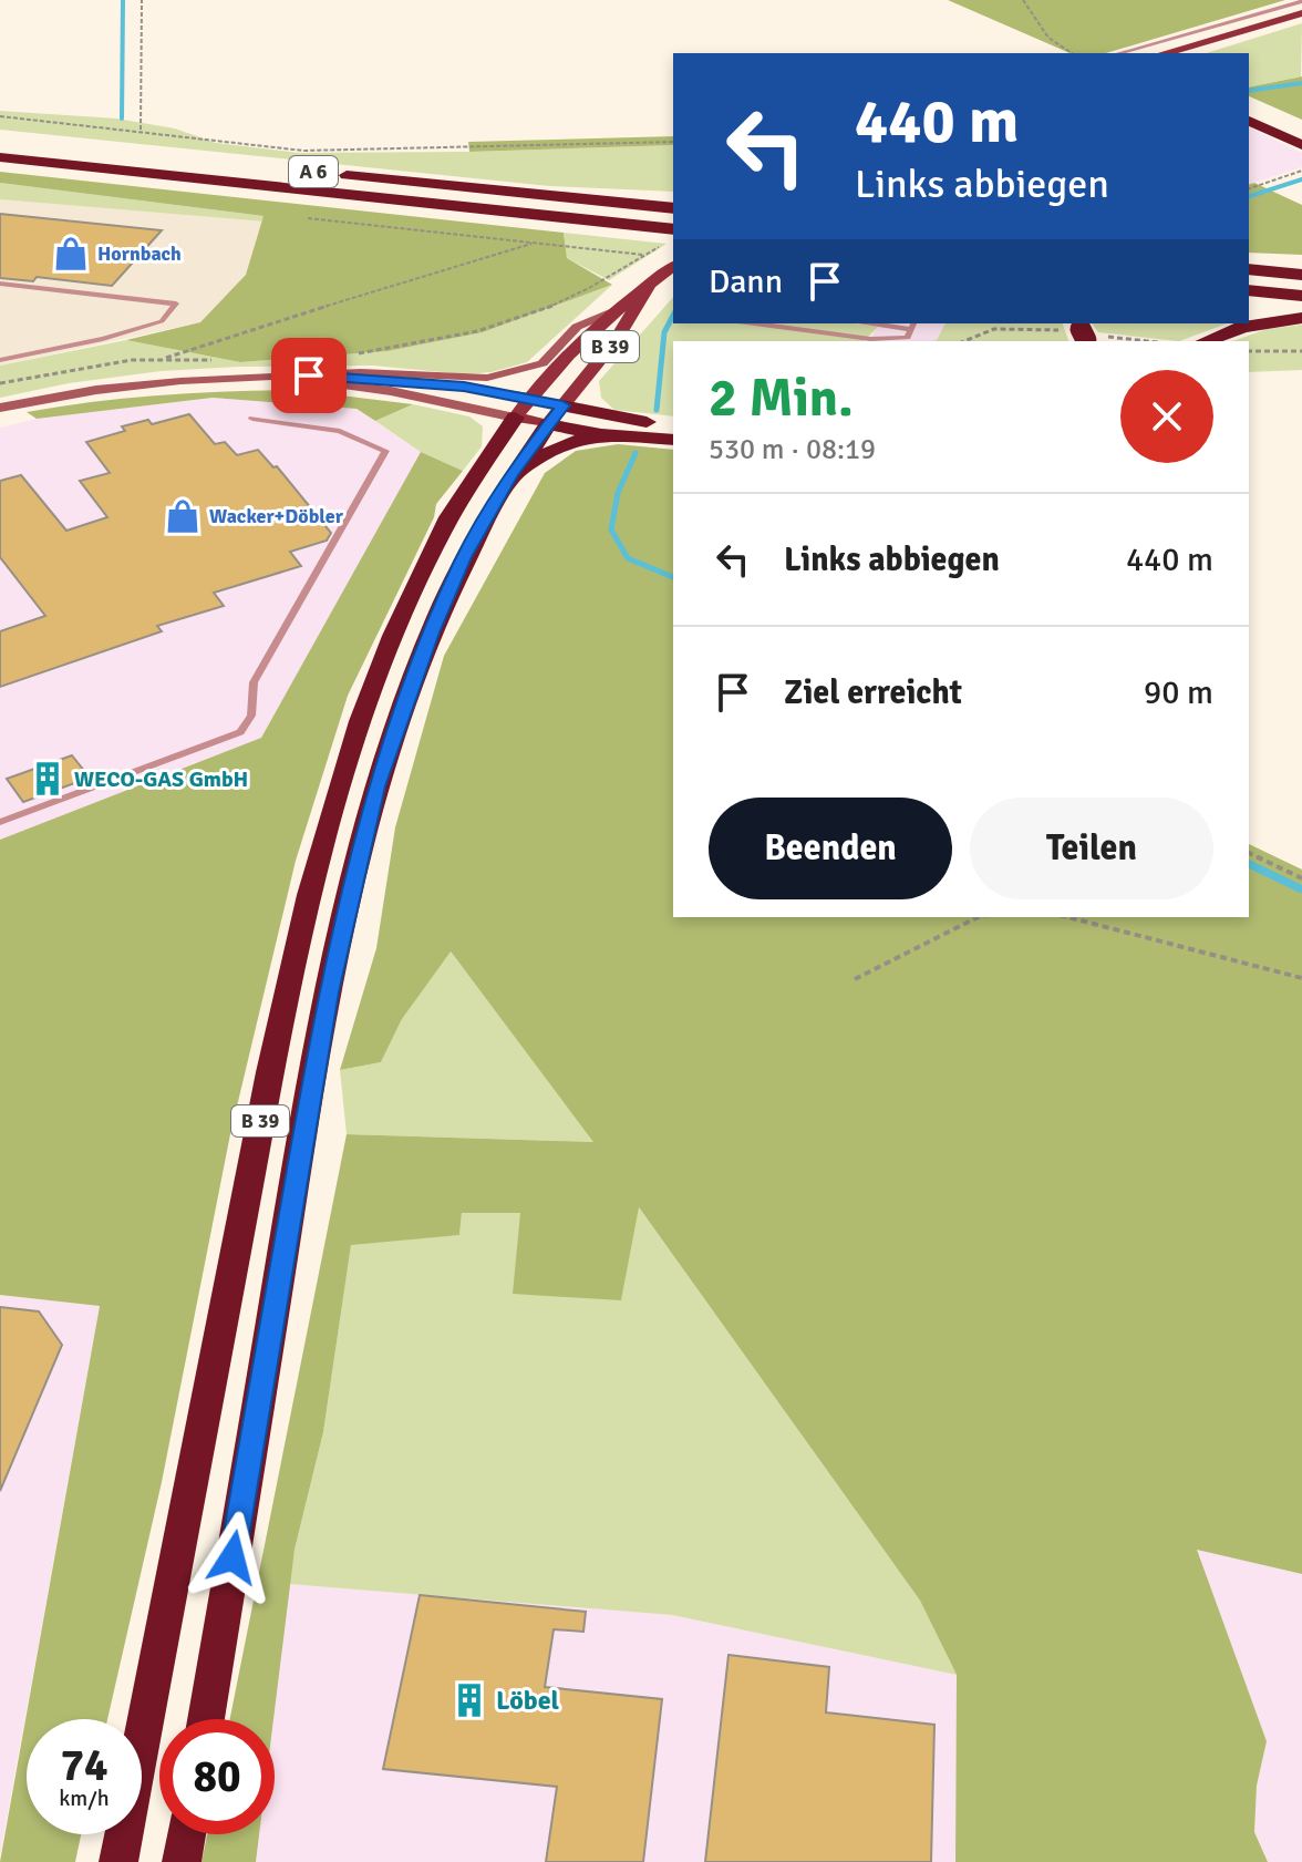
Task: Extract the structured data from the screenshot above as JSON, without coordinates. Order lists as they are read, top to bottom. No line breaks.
{"streets":{"highway":["A 6","B 39"]},"places":{"shop":["Hornbach","Wacker+Döbler"],"building":["WECO-GAS GmbH","Löbel"]},"page":{"turn":["440 m","Links abbiegen"],"then":"Dann","heading":["2 Min.","530 m · 08:19"],"list":[{"name":"Links abbiegen","value":"440 m"},{"name":"Ziel erreicht","value":"90 m"}],"buttons":["Beenden","Teilen"],"speed":"74 km/h","limit":"80"}}
